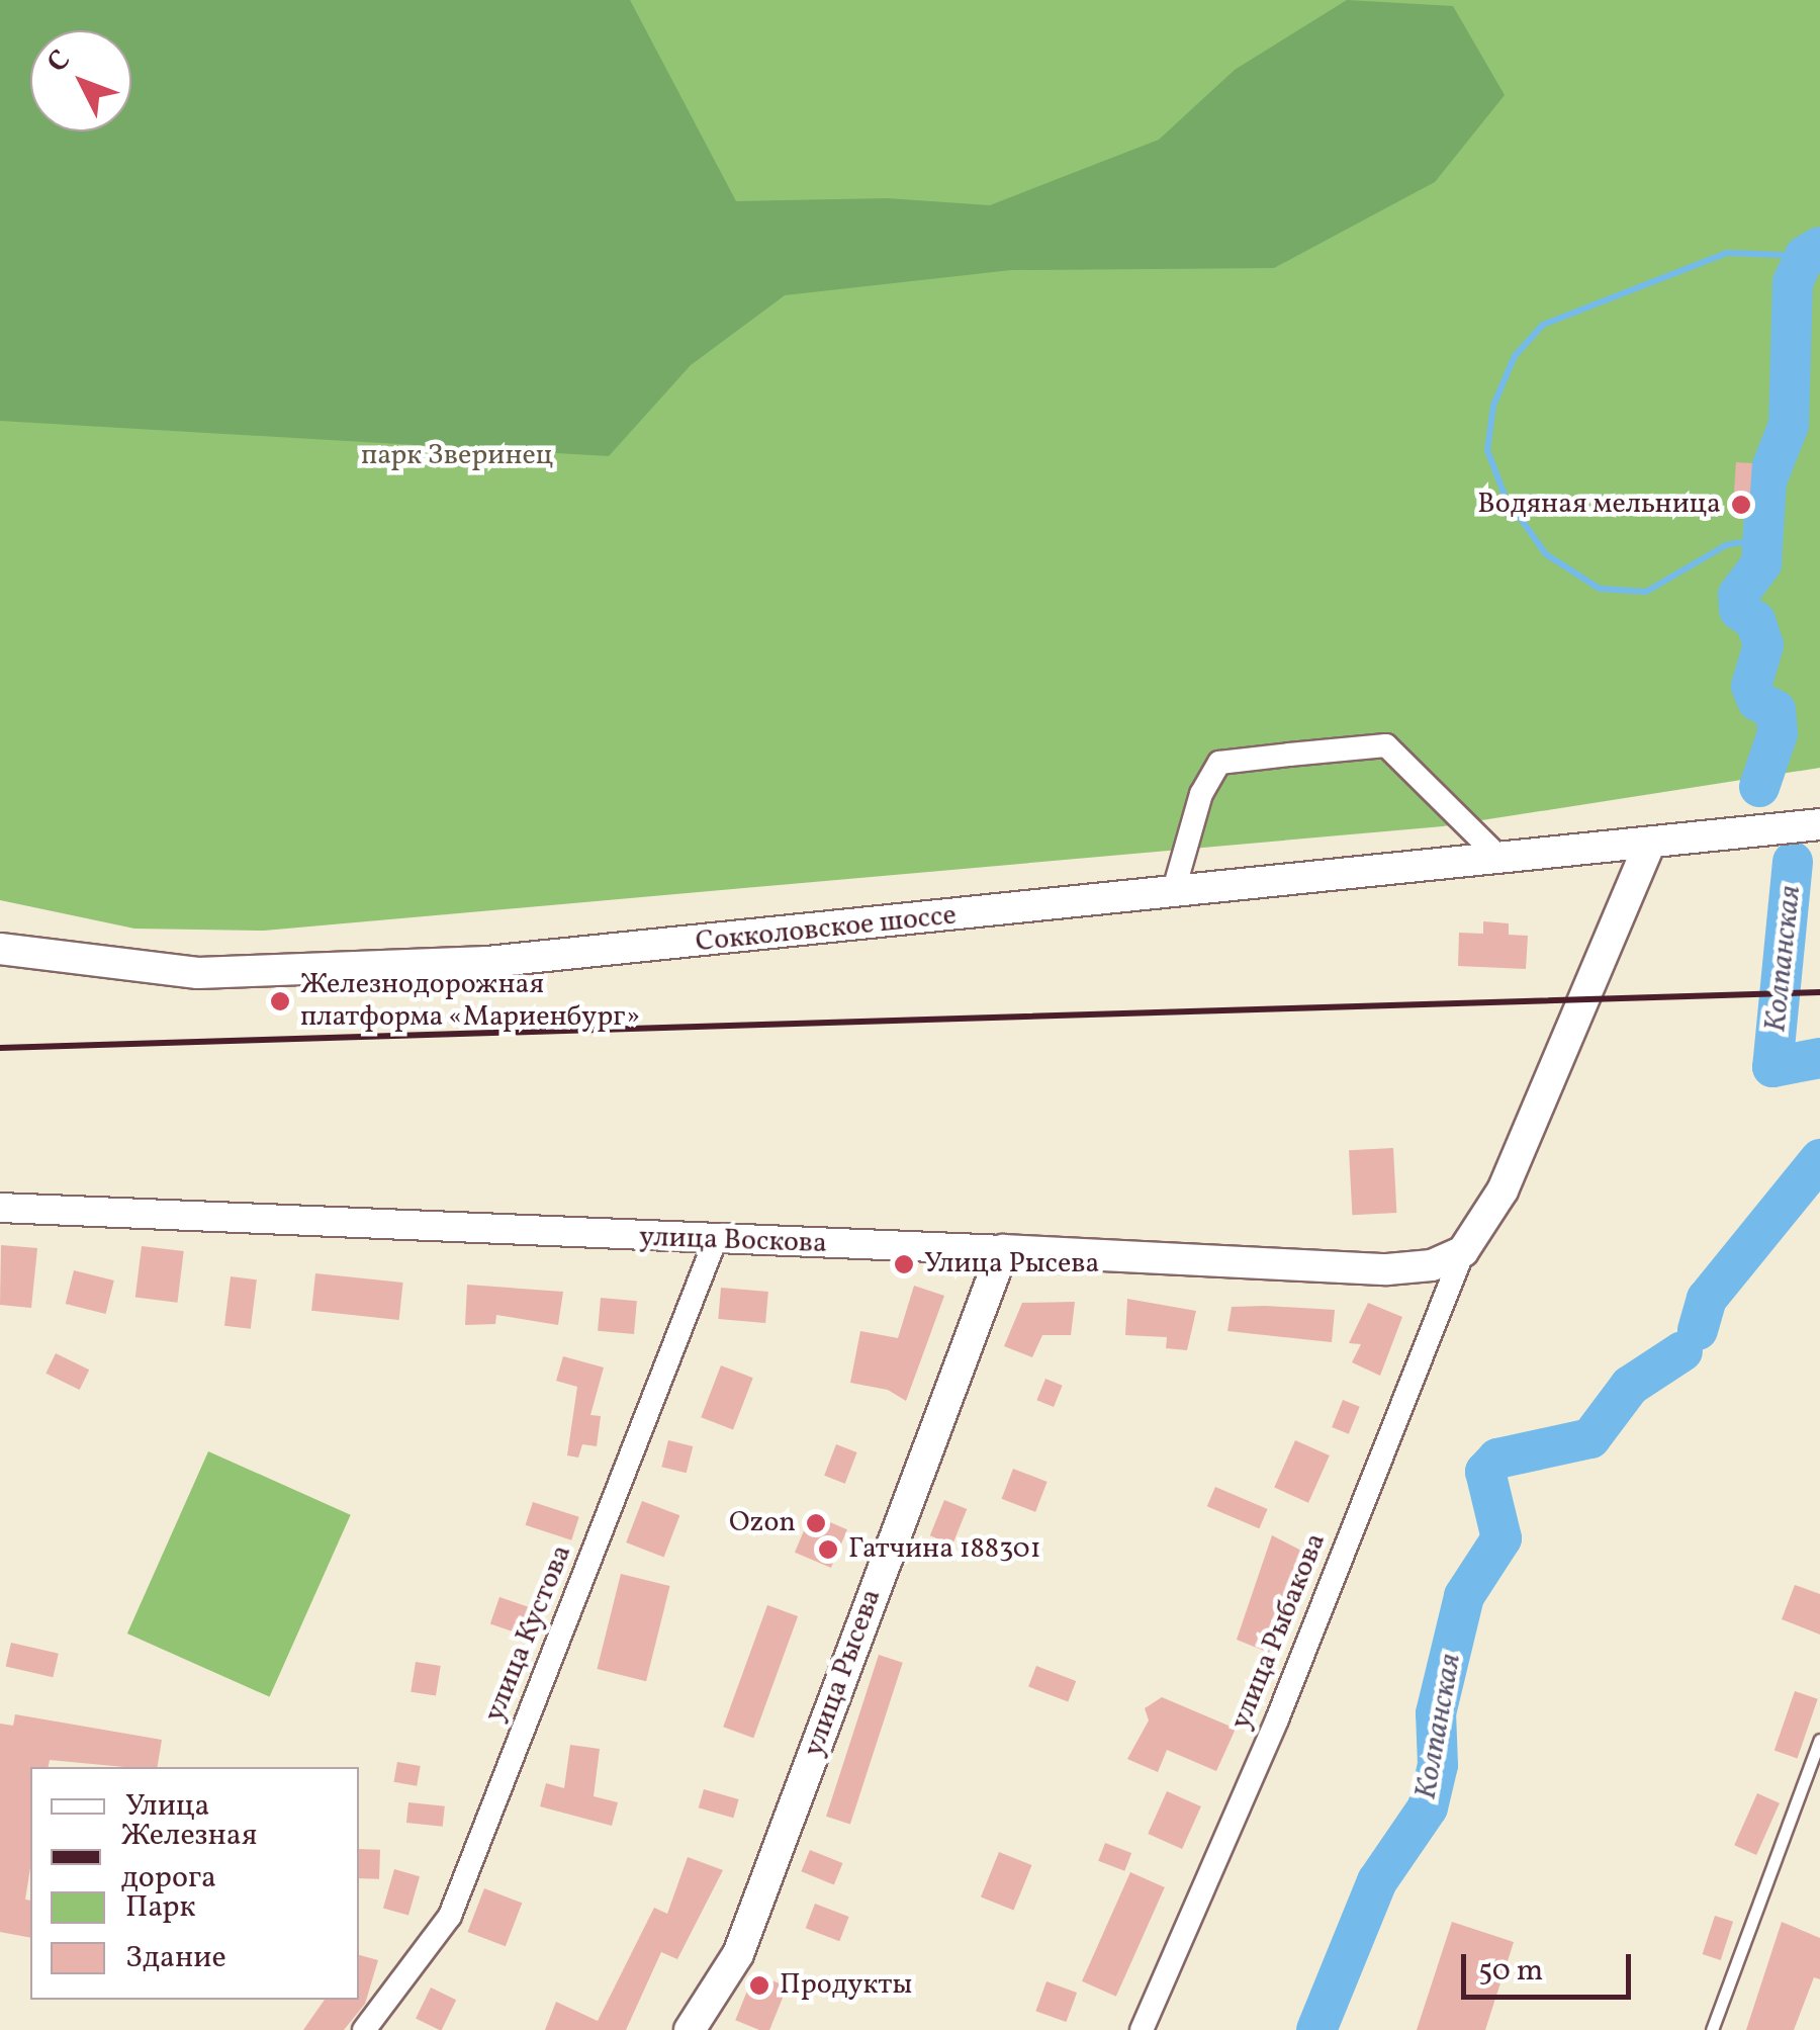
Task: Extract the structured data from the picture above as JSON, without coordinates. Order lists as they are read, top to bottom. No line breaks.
{"streets":{"main road":["Сокколовское шоссе","улица Воскова","улица Рысева"],"street":["улица Рыбакова","улица Кустова"]},"crossings":[["Сокколовское шоссе","улица Воскова"],["улица Воскова","улица Рыбакова"],["улица Воскова","улица Кустова"],["улица Воскова","улица Рысева"]],"water":["Колпанская"],"parks":["парк Зверинец"],"places":["Водяная мельница","Железнодорожная платформа «Мариенбург»","Улица Рысева","Ozon","Гатчина 188301","Продукты"],"legend":["Улица","Железная дорога","Парк","Здание"],"scale_bar":"50 m","north":"top left"}
